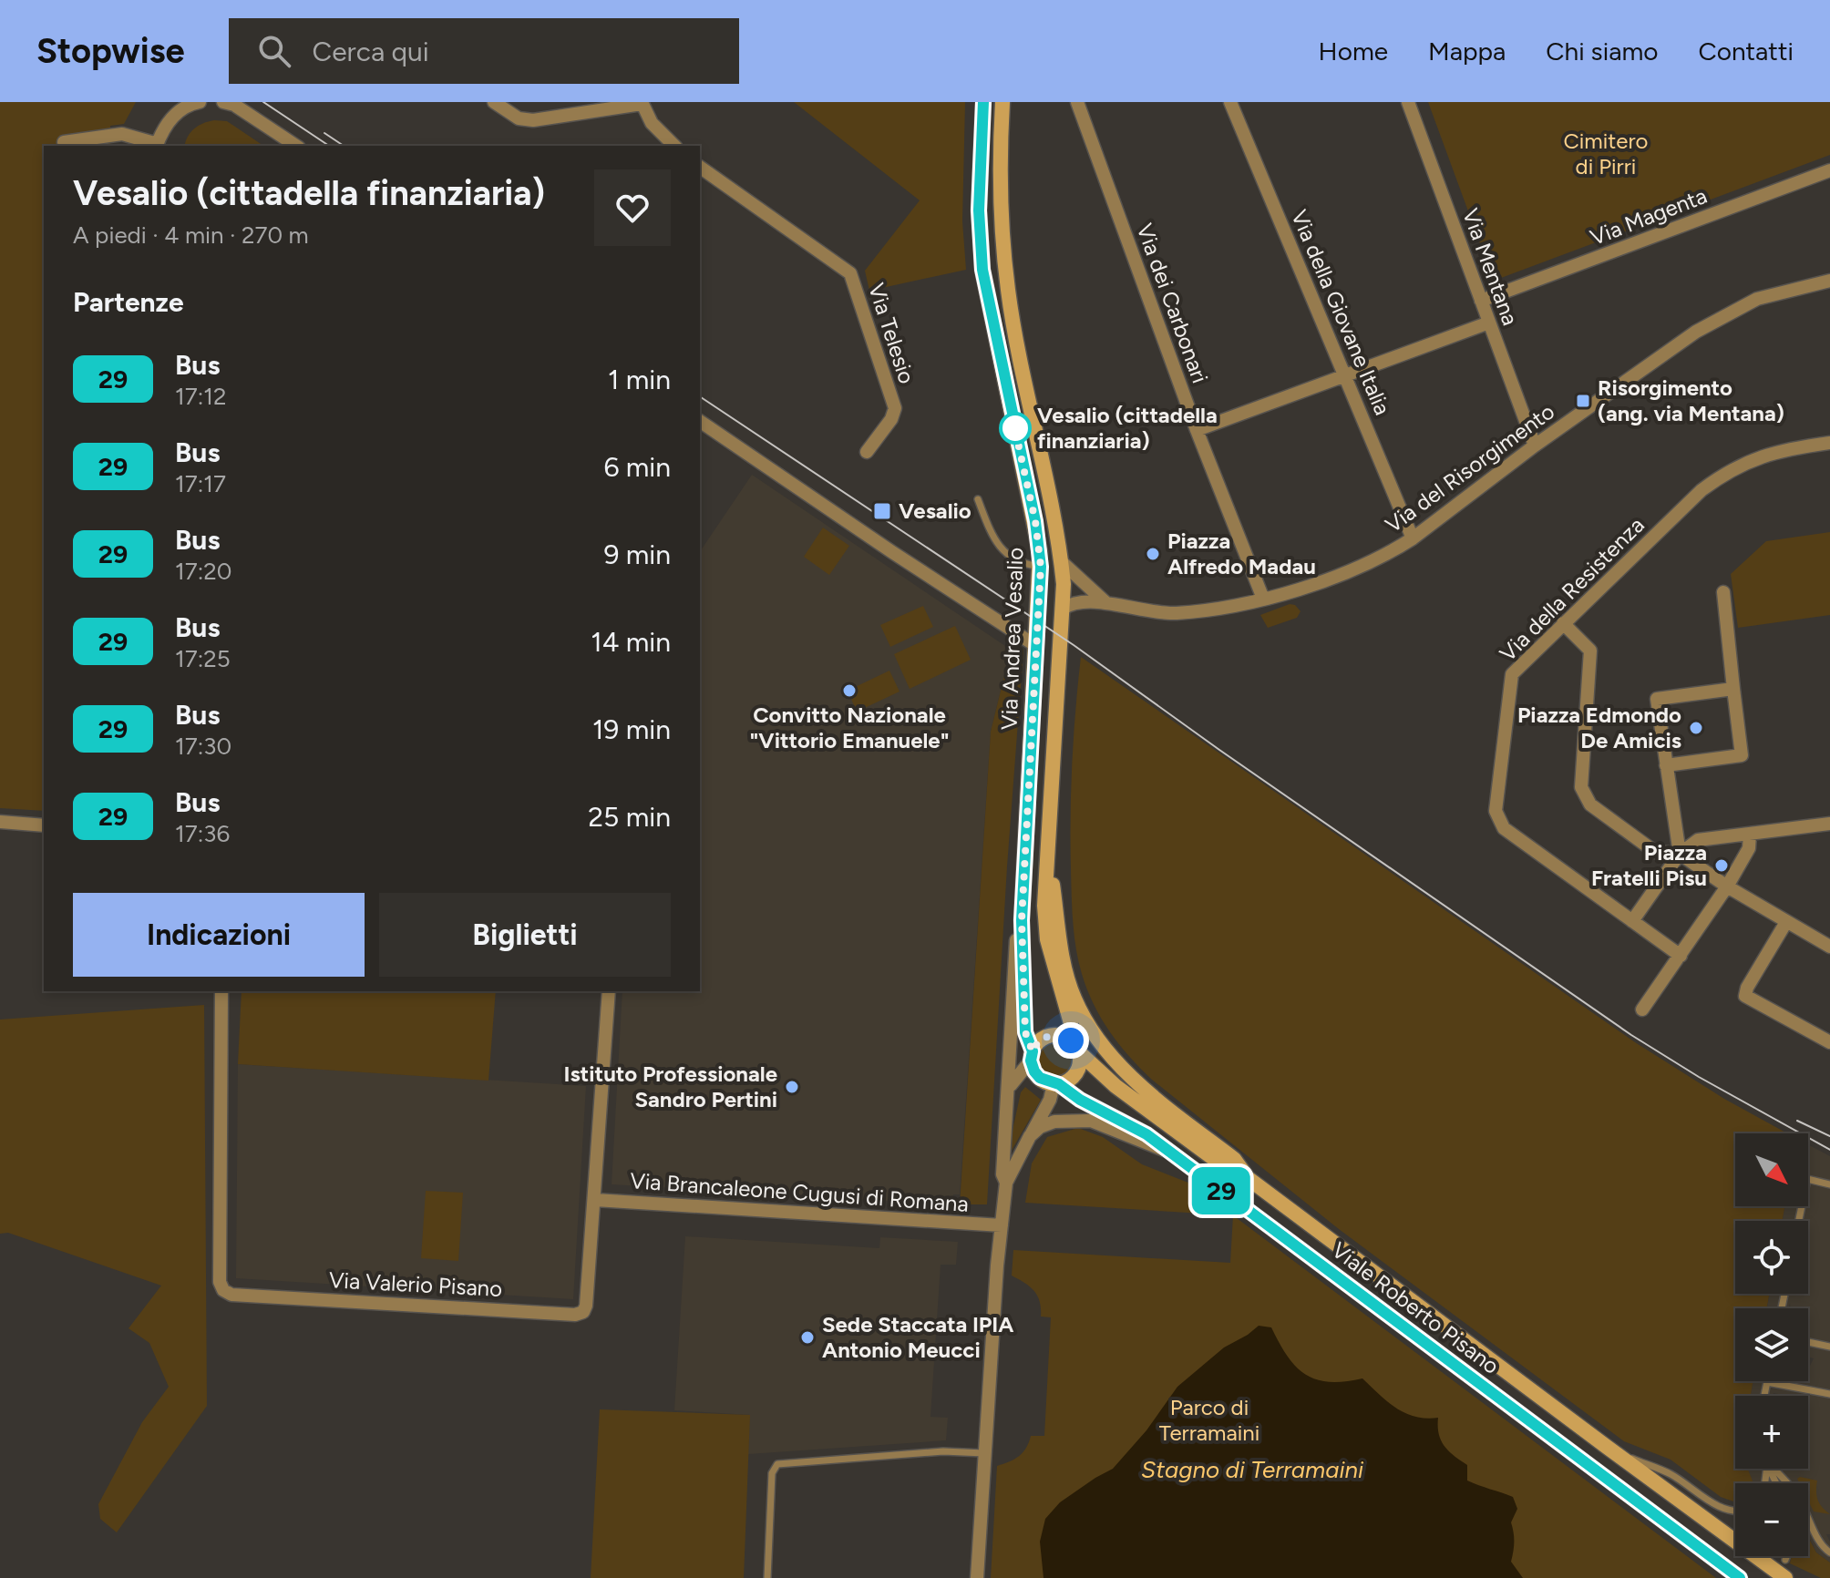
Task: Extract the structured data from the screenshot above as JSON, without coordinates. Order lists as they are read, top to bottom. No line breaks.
{"streets":{"main road":["Via Andrea Vesalio","Viale Roberto Pisano"],"street":["Via Magenta","Via Mentana","Via dei Carbonari","Via della Giovane Italia","Via Telesio","Via del Risorgimento","Via della Resistenza","Via Brancaleone Cugusi di Romana","Via Valerio Pisano"]},"crossings":[["Via Magenta","Via Mentana"],["Via Mentana","Via del Risorgimento"],["Via dei Carbonari","Via del Risorgimento"],["Via della Giovane Italia","Via del Risorgimento"],["Via del Risorgimento","Via Andrea Vesalio"],["Via Andrea Vesalio","Via Brancaleone Cugusi di Romana"],["Via Andrea Vesalio","Viale Roberto Pisano"],["Via Brancaleone Cugusi di Romana","Via Valerio Pisano"]],"water":["Stagno di Terramaini"],"parks":["Cimitero di Pirri","Parco di Terramaini"],"places":{"transit":["Risorgimento (ang. via Mentana)","Vesalio"],"other":["Vesalio (cittadella finanziaria)","Piazza Alfredo Madau","Convitto Nazionale \"Vittorio Emanuele\"","Piazza Edmondo De Amicis","Piazza Fratelli Pisu","Istituto Professionale Sandro Pertini","Sede Staccata IPIA Antonio Meucci"]},"lines":["bus line 29"],"north":"bottom right","page":{"header":"Stopwise","search":"Cerca qui","nav":["Home","Mappa","Chi siamo","Contatti"],"on_map":"29","heading":[["Vesalio (cittadella finanziaria)","A piedi · 4 min · 270 m"],"Partenze"],"list":[{"mark":"29","name":"Bus","note":"17:12","value":"1 min"},{"mark":"29","name":"Bus","note":"17:17","value":"6 min"},{"mark":"29","name":"Bus","note":"17:20","value":"9 min"},{"mark":"29","name":"Bus","note":"17:25","value":"14 min"},{"mark":"29","name":"Bus","note":"17:30","value":"19 min"},{"mark":"29","name":"Bus","note":"17:36","value":"25 min"}],"buttons":["Indicazioni","Biglietti"],"map_buttons":["+","−"]}}
